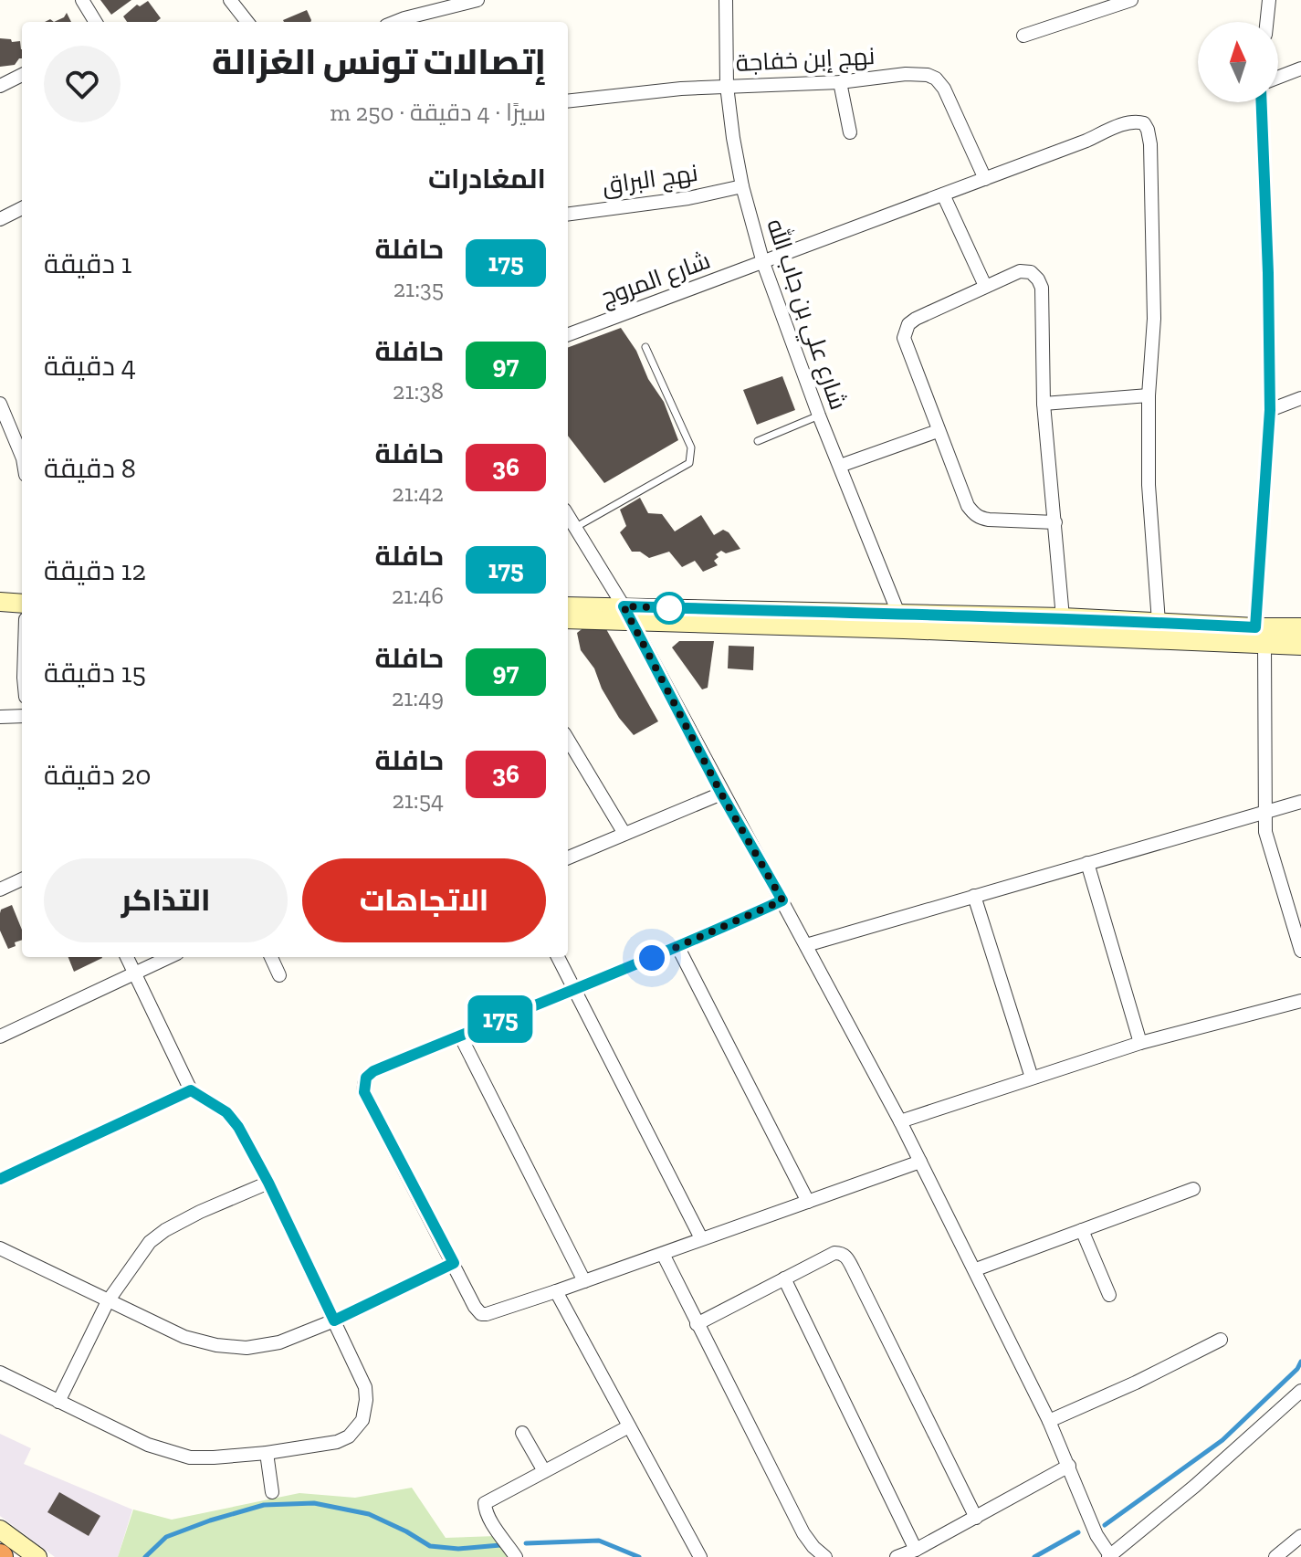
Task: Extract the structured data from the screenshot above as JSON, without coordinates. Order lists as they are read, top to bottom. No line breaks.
{"streets":{"street":["نهج إبن خفاجة","نهج البراق","شارع المروج","شارع علي بن جاب الله"]},"crossings":[["نهج إبن خفاجة","شارع المروج"],["نهج إبن خفاجة","شارع علي بن جاب الله"],["نهج البراق","شارع علي بن جاب الله"],["شارع المروج","شارع علي بن جاب الله"]],"lines":["bus line 175"],"north":"top","page":{"on_map":"175","heading":[["إتصالات تونس الغزالة","سيرًا · 4 دقيقة · 250 m"],"المغادرات"],"list":[{"mark":"175","name":"حافلة","note":"21:35","value":"1 دقيقة"},{"mark":"97","name":"حافلة","note":"21:38","value":"4 دقيقة"},{"mark":"36","name":"حافلة","note":"21:42","value":"8 دقيقة"},{"mark":"175","name":"حافلة","note":"21:46","value":"12 دقيقة"},{"mark":"97","name":"حافلة","note":"21:49","value":"15 دقيقة"},{"mark":"36","name":"حافلة","note":"21:54","value":"20 دقيقة"}],"buttons":["الاتجاهات","التذاكر"]}}
